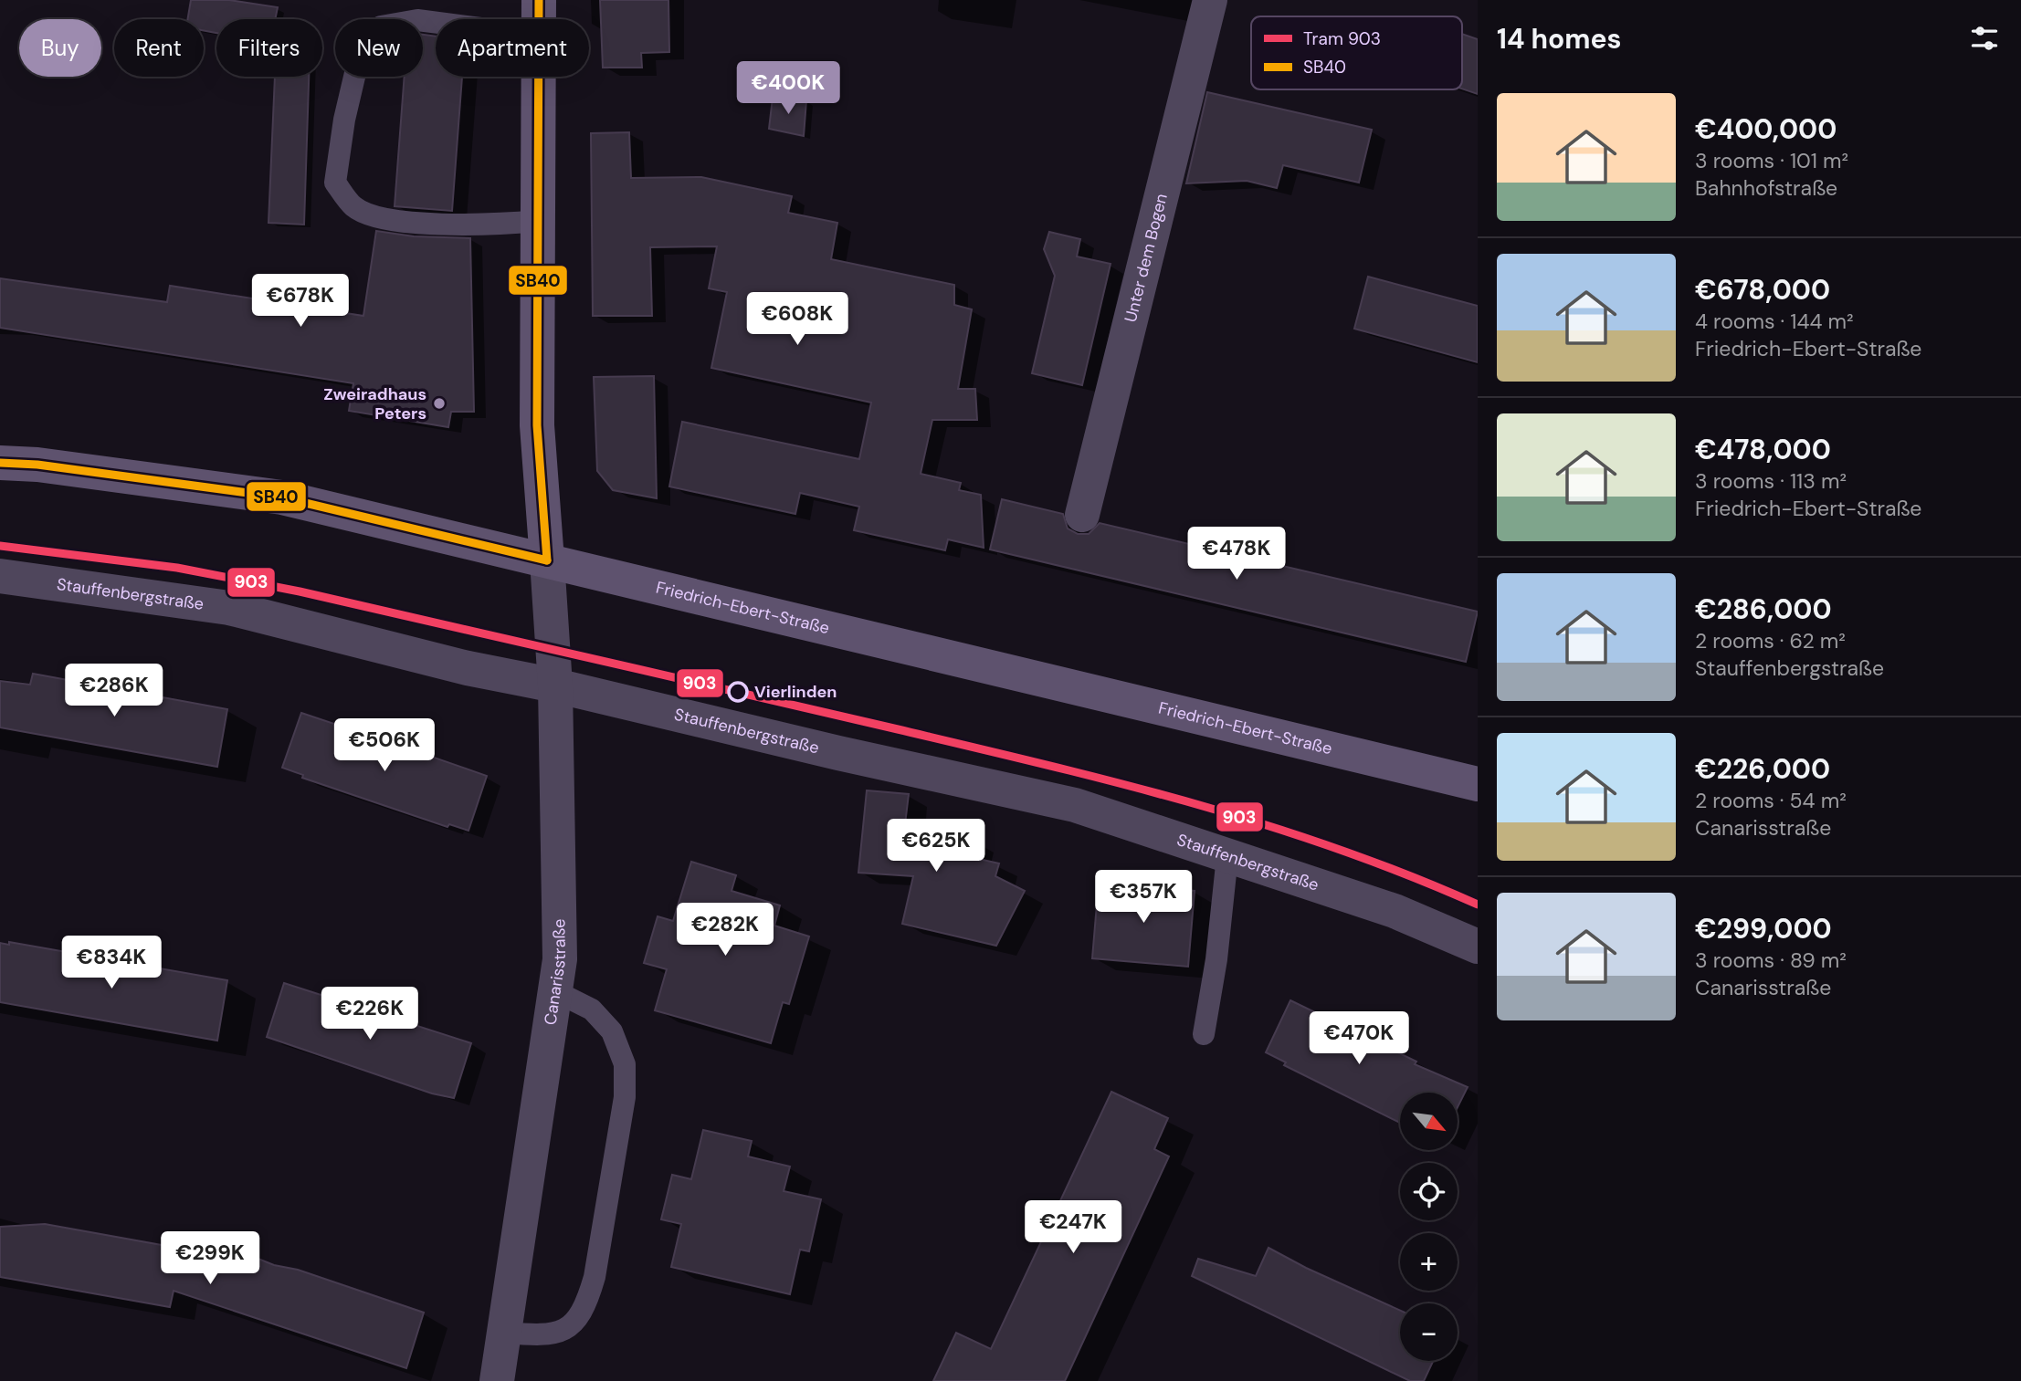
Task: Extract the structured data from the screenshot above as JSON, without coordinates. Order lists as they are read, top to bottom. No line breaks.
{"streets":{"main road":["Friedrich-Ebert-Straße"],"street":["Unter dem Bogen","Stauffenbergstraße","Canarisstraße"]},"crossings":[["Stauffenbergstraße","Canarisstraße"],["Friedrich-Ebert-Straße","Canarisstraße"]],"places":["Zweiradhaus Peters","Vierlinden"],"lines":["transit line SB40","tram line 903"],"legend":["Tram 903","SB40"],"north":"bottom right","page":{"heading":"14 homes","chip":["Buy","Rent","Filters","New","Apartment"],"price":["€400K","€678K","€608K","€478K","€286K","€506K","€625K","€357K","€282K","€834K","€226K","€470K","€247K","€299K"],"list":[{"name":"€400,000","note":"3 rooms · 101 m² · Bahnhofstraße"},{"name":"€678,000","note":"4 rooms · 144 m² · Friedrich-Ebert-Straße"},{"name":"€478,000","note":"3 rooms · 113 m² · Friedrich-Ebert-Straße"},{"name":"€286,000","note":"2 rooms · 62 m² · Stauffenbergstraße"},{"name":"€226,000","note":"2 rooms · 54 m² · Canarisstraße"},{"name":"€299,000","note":"3 rooms · 89 m² · Canarisstraße"}],"map_buttons":["+","−"]}}
